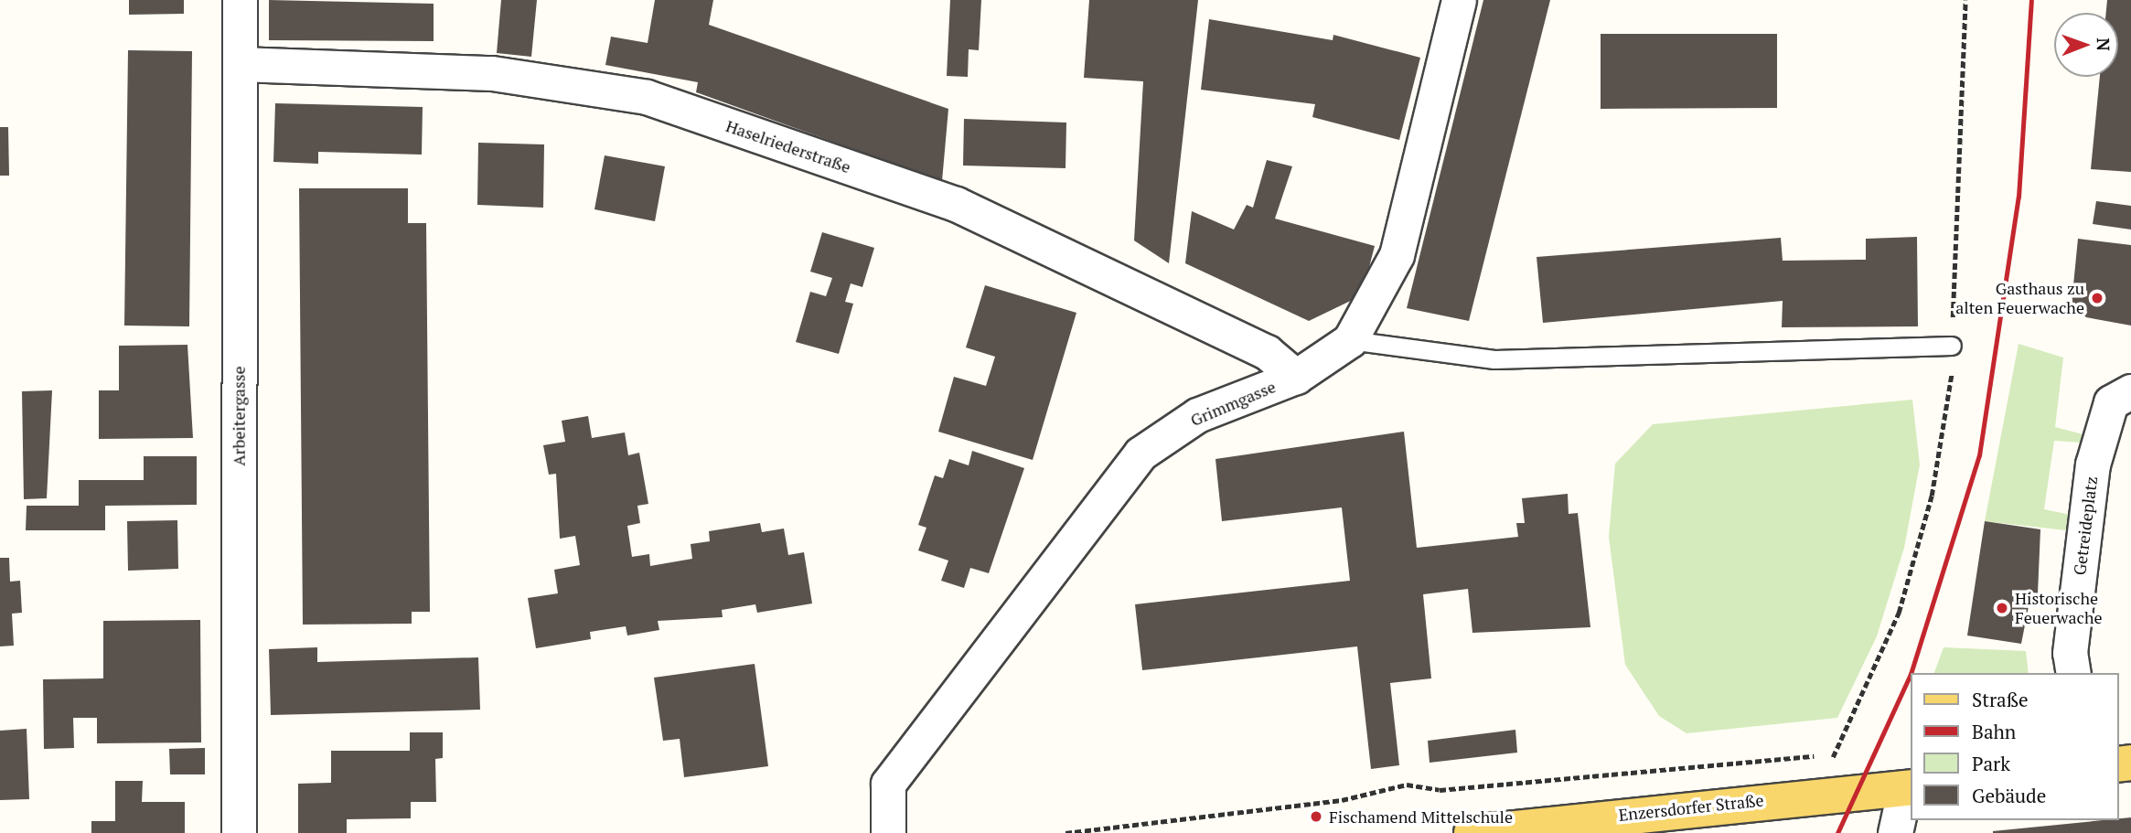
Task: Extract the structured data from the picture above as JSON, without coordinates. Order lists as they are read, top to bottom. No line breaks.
{"streets":{"main road":["Enzersdorfer Straße"],"street":["Haselriederstraße","Grimmgasse","Arbeitergasse","Getreideplatz"]},"crossings":[["Haselriederstraße","Grimmgasse"],["Haselriederstraße","Arbeitergasse"]],"places":["Gasthaus zu alten Feuerwache","Historische Feuerwache","Fischamend Mittelschule"],"legend":["Straße","Bahn","Park","Gebäude"],"north":"right"}
